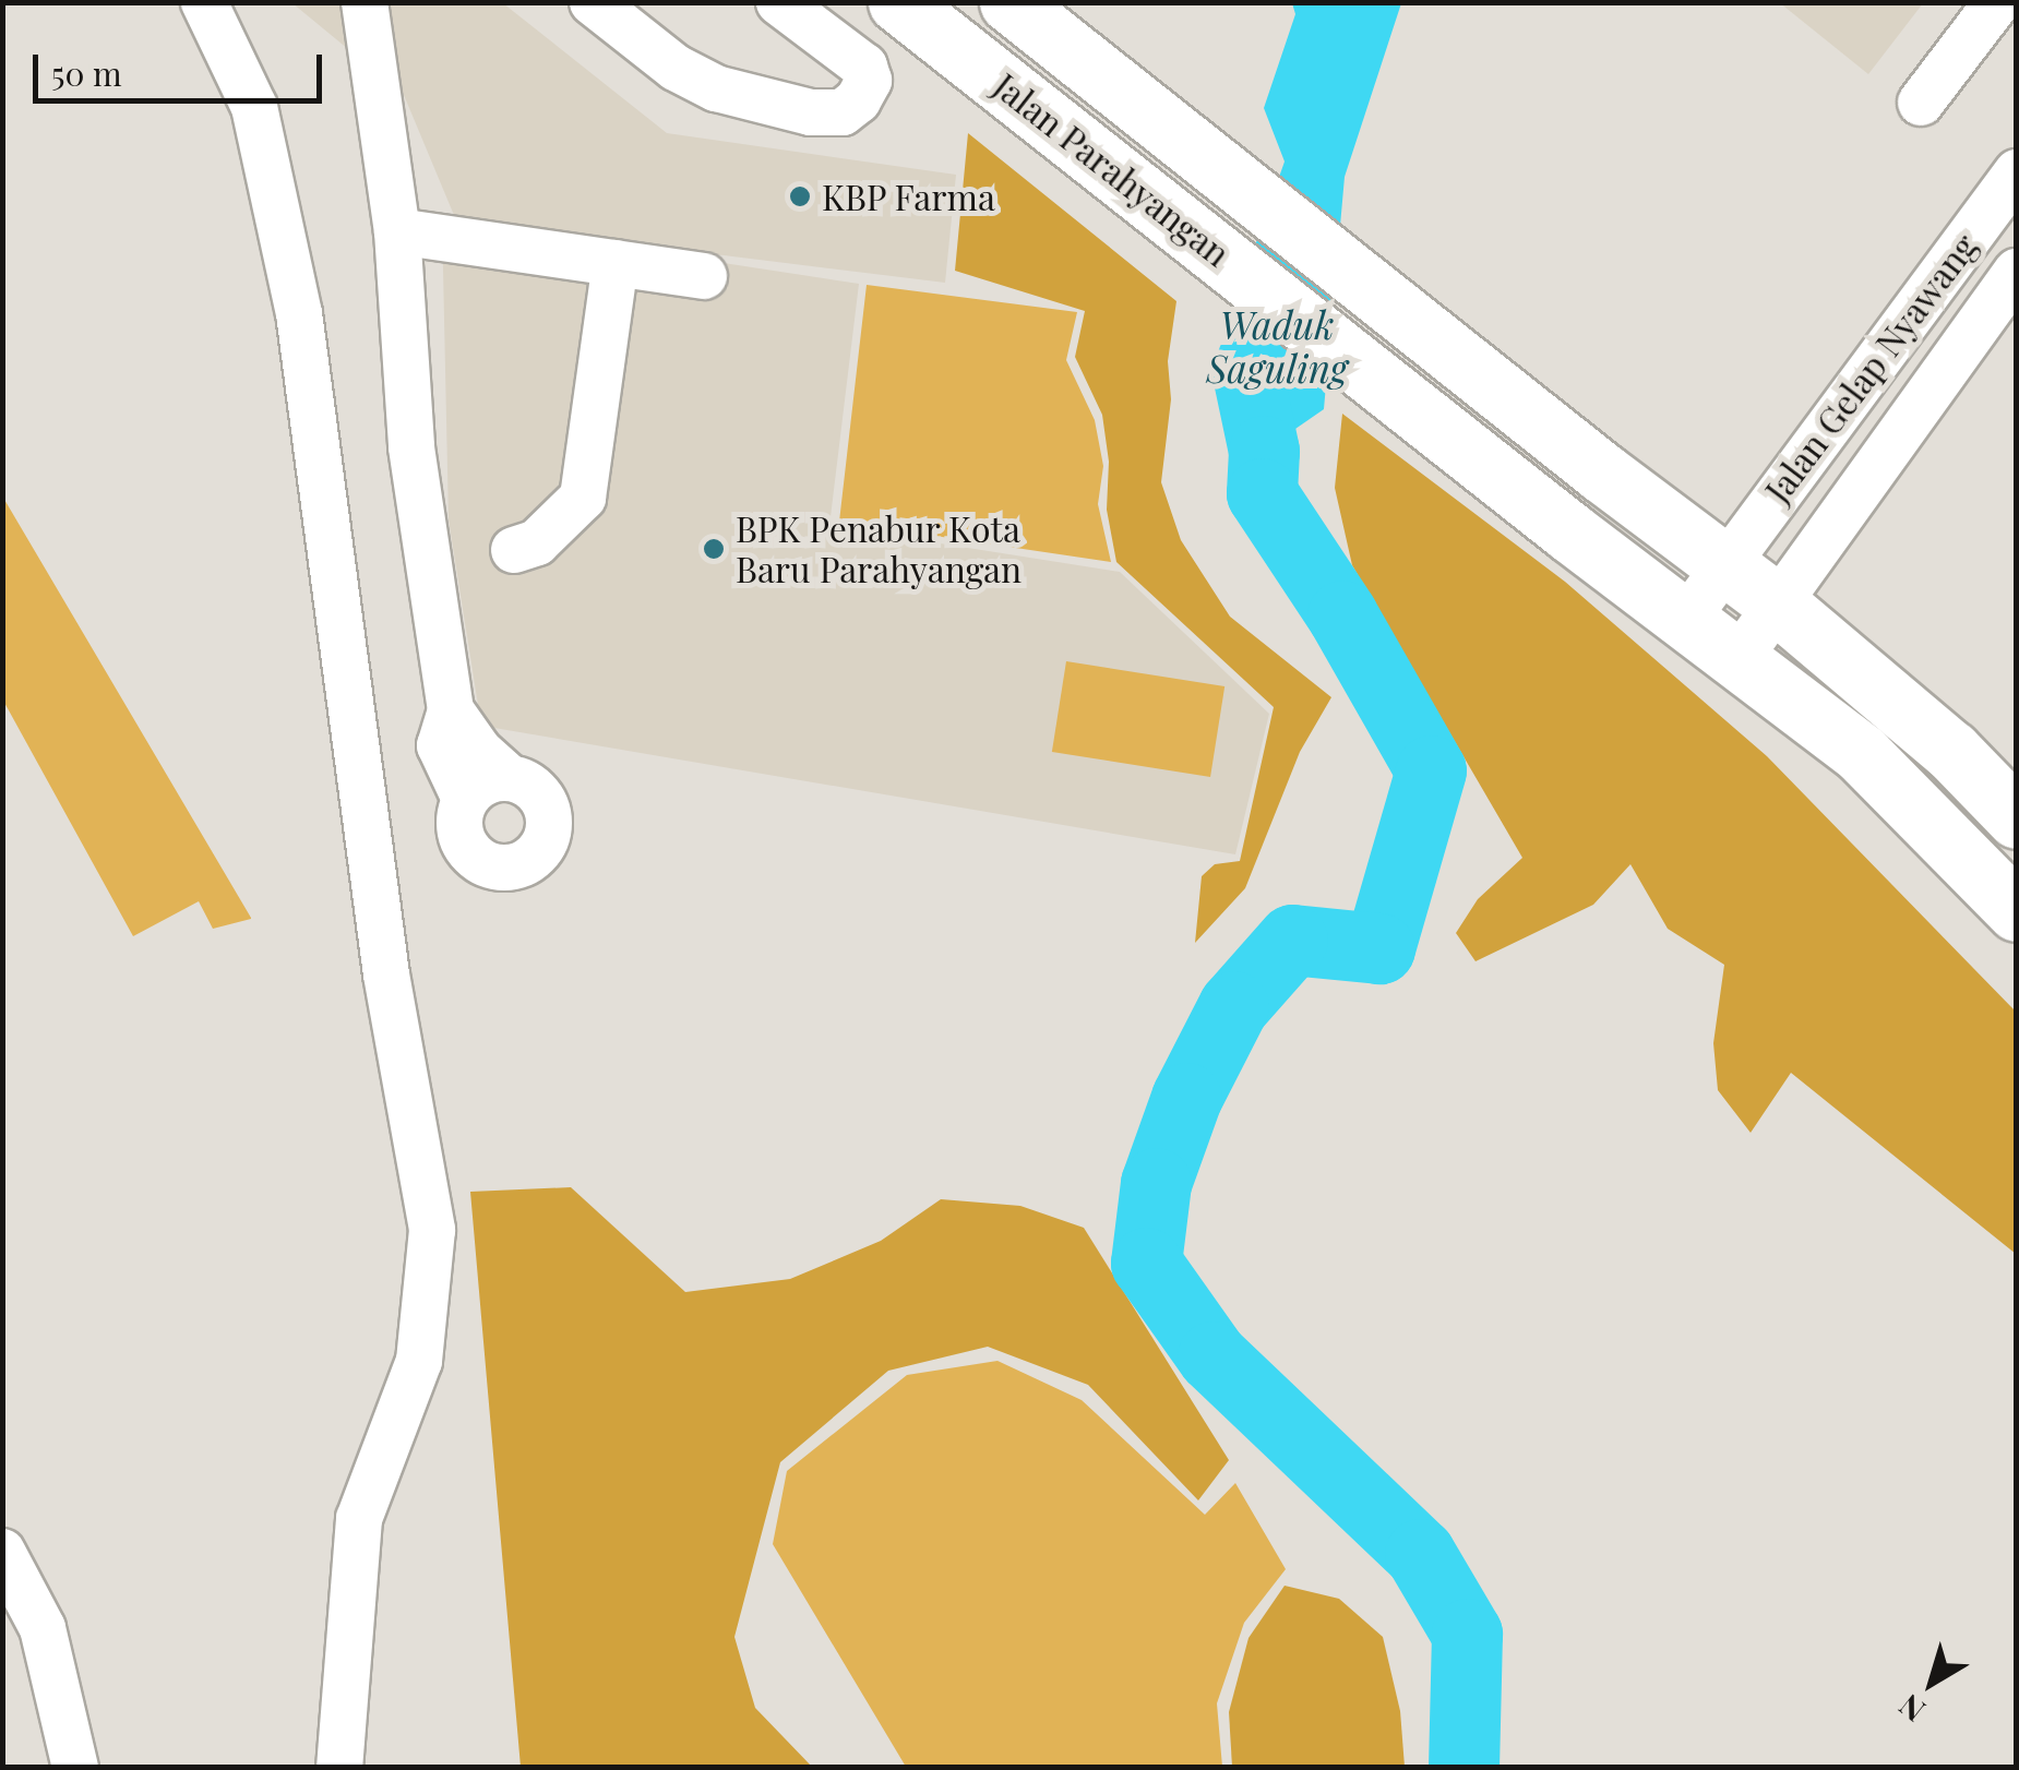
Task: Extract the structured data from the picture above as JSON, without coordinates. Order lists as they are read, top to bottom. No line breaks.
{"streets":{"main road":["Jalan Parahyangan"],"street":["Jalan Gelap Nyawang"]},"crossings":[["Jalan Parahyangan","Jalan Gelap Nyawang"]],"water":["Waduk Saguling"],"places":["KBP Farma","BPK Penabur Kota Baru Parahyangan"],"scale_bar":"50 m","north":"bottom left"}
